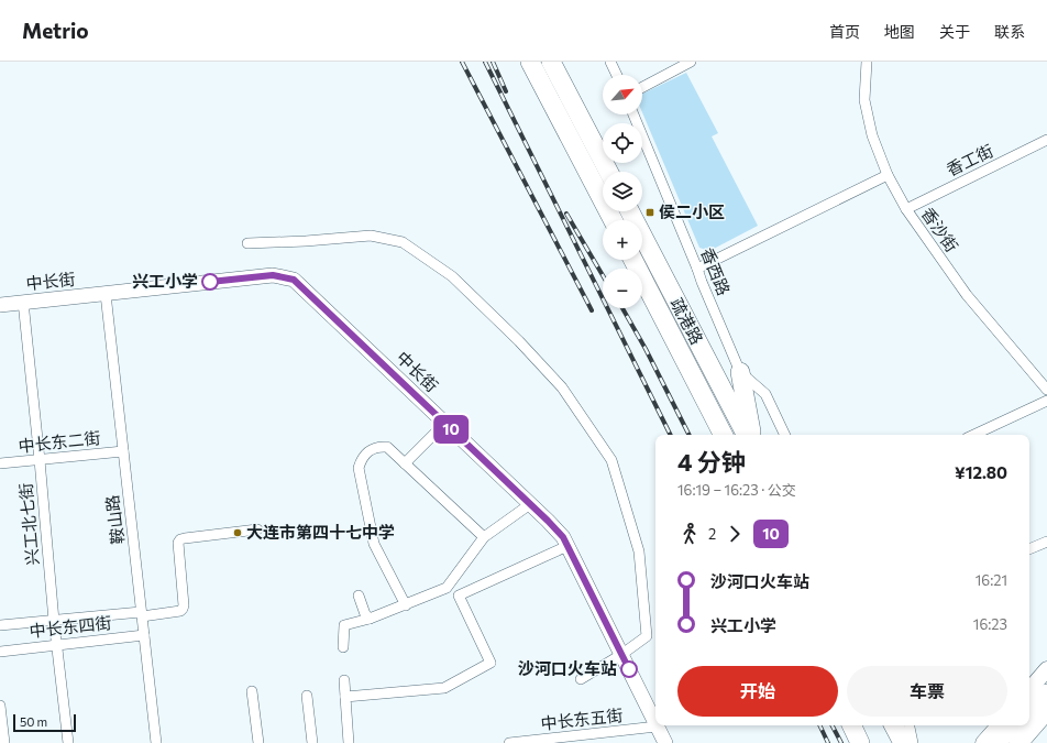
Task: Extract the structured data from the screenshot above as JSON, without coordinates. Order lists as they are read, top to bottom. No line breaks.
{"streets":{"highway":["疏港路"],"street":["香工街","香沙街","香西路","中长街","中长东二街","鞍山路","兴工北七街","中长东四街","中长东五街"]},"crossings":[["香工街","香沙街"],["中长街","鞍山路"],["中长街","兴工北七街"],["中长街","中长东五街"],["中长东二街","鞍山路"],["中长东二街","兴工北七街"],["鞍山路","中长东四街"],["兴工北七街","中长东四街"]],"places":{"transit":["侯二小区"],"other":["兴工小学","大连市第四十七中学","沙河口火车站"]},"lines":["bus line 10"],"scale_bar":"50 m","north":"top right","page":{"header":"Metrio","nav":["首页","地图","关于","联系"],"on_map":"10","map_buttons":["+","−"],"heading":["4 分钟","16:19 – 16:23 · 公交","¥12.80"],"legs":["2","10"],"list":[{"name":"沙河口火车站","value":"16:21"},{"name":"兴工小学","value":"16:23"}],"buttons":["开始","车票"],"scale":"50 m"}}
